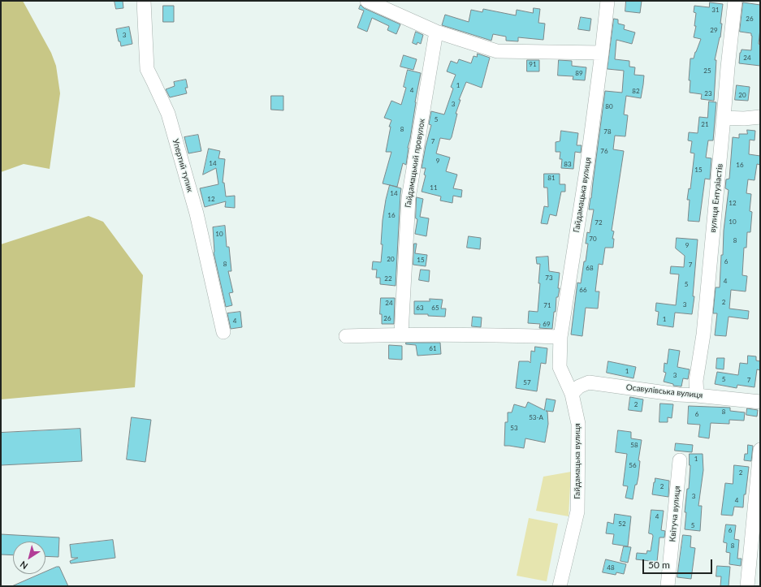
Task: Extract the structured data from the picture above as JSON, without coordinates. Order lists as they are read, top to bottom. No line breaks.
{"streets":{"street":["Гайдамацький провулок","Упертий тупик","Гайдамацька вулиця","вулиця Ентузіастів","Осавулівська вулиця","Квітуча вулиця"]},"crossings":[["Гайдамацька вулиця","Осавулівська вулиця"],["вулиця Ентузіастів","Осавулівська вулиця"]],"house_numbers":["31","26","29","3","24","91","25","89","1","4","82","23","20","3","80","5","21","8","78","7","76","9","14","83","16","15","81","11","14","12","12","16","10","72","10","70","8","9","20","15","6","8","7","68","73","22","4","5","66","2","24","3","71","63","65","26","1","4","69","61","1","3","5","7","57","2","8","6","53-А","53","58","1","56","2","2","3","4","4","52","5","6","8","48"],"scale_bar":"50 m","north":"bottom left"}
